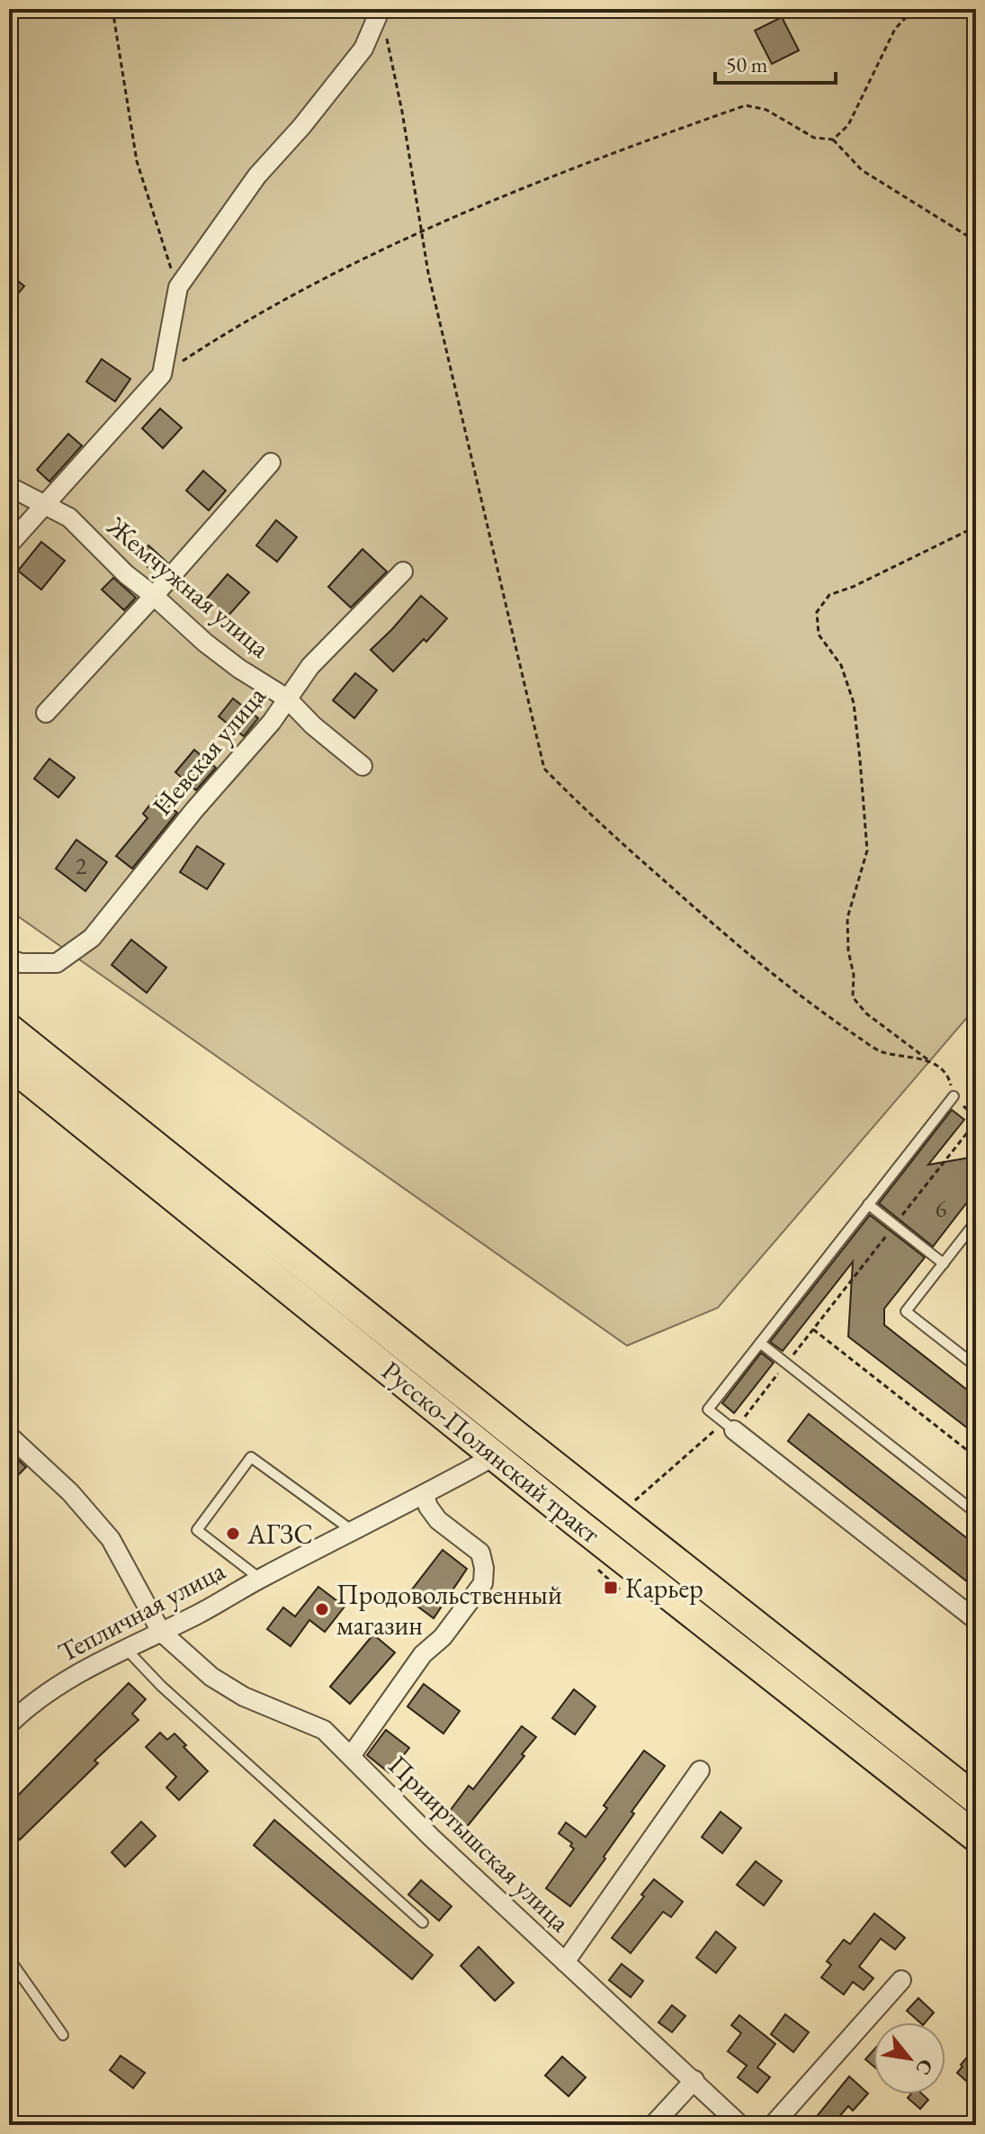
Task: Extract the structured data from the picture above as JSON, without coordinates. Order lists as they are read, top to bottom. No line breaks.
{"streets":{"main road":["Русско-Полянский тракт"],"street":["Жемчужная улица","Невская улица","Тепличная улица","Прииртышская улица"]},"crossings":[["Жемчужная улица","Невская улица"],["Русско-Полянский тракт","Тепличная улица"],["Тепличная улица","Прииртышская улица"]],"places":{"other":["АГЗС","Продовольственный магазин"],"transit":["Карьер"]},"house_numbers":["2","6"],"scale_bar":"50 m","north":"bottom right"}
